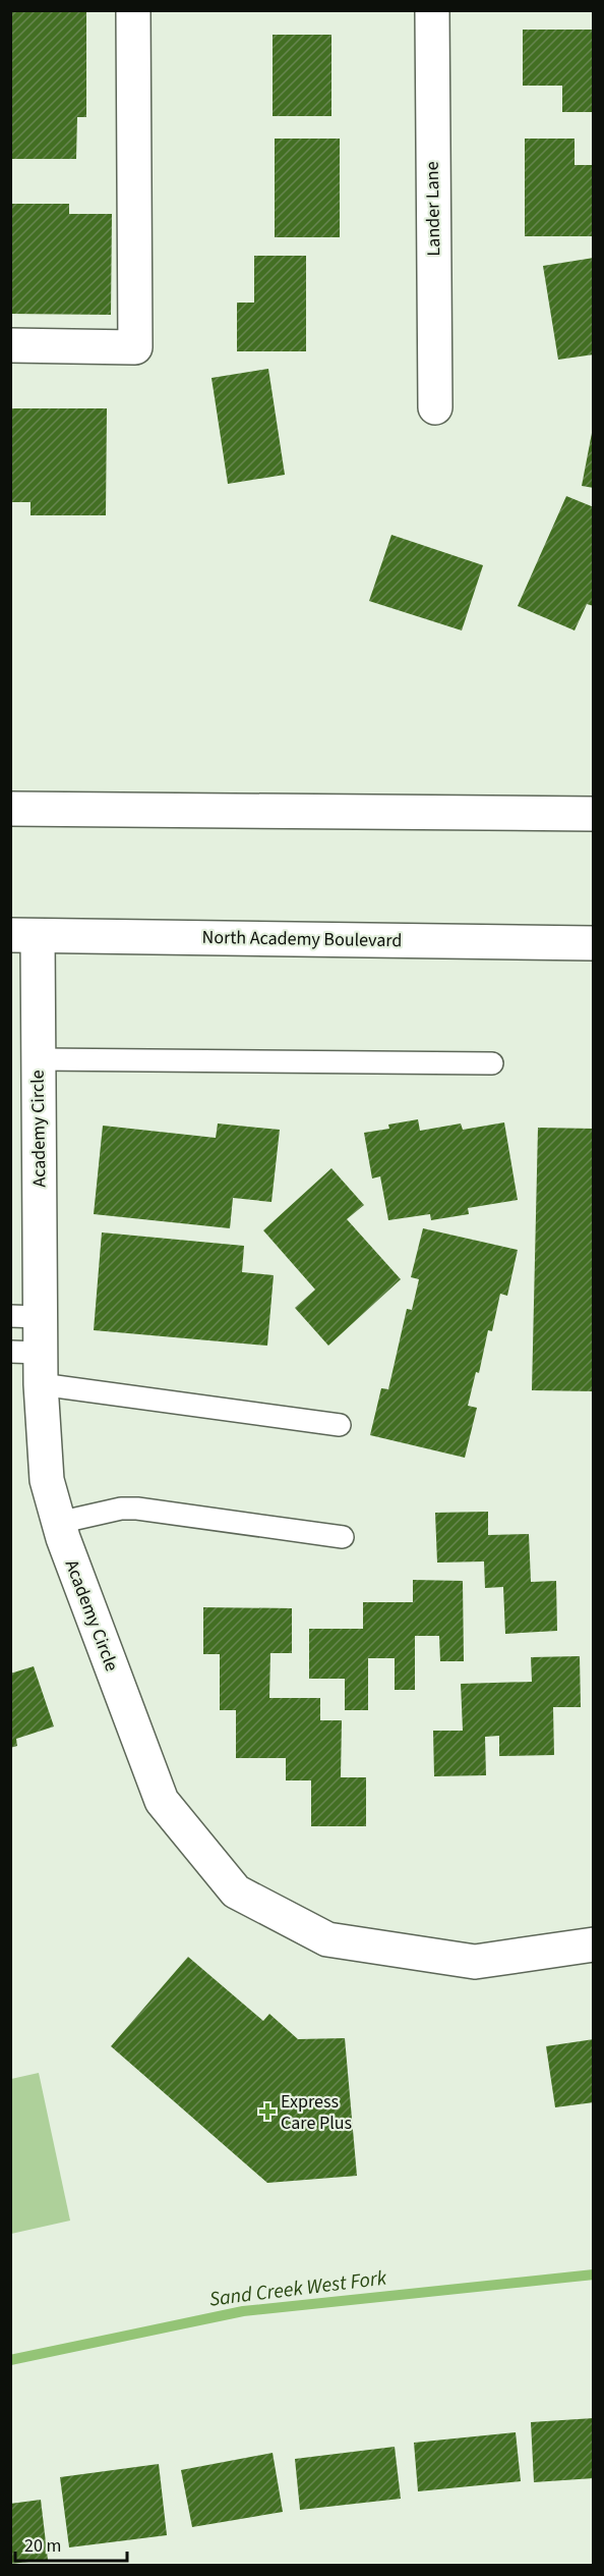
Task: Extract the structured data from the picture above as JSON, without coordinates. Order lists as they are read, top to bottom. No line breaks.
{"streets":{"main road":["Lander Lane","North Academy Boulevard","Academy Circle"]},"crossings":[["North Academy Boulevard","Academy Circle"]],"water":["Sand Creek West Fork"],"places":{"health":["Express Care Plus"]},"scale_bar":"20 m"}
